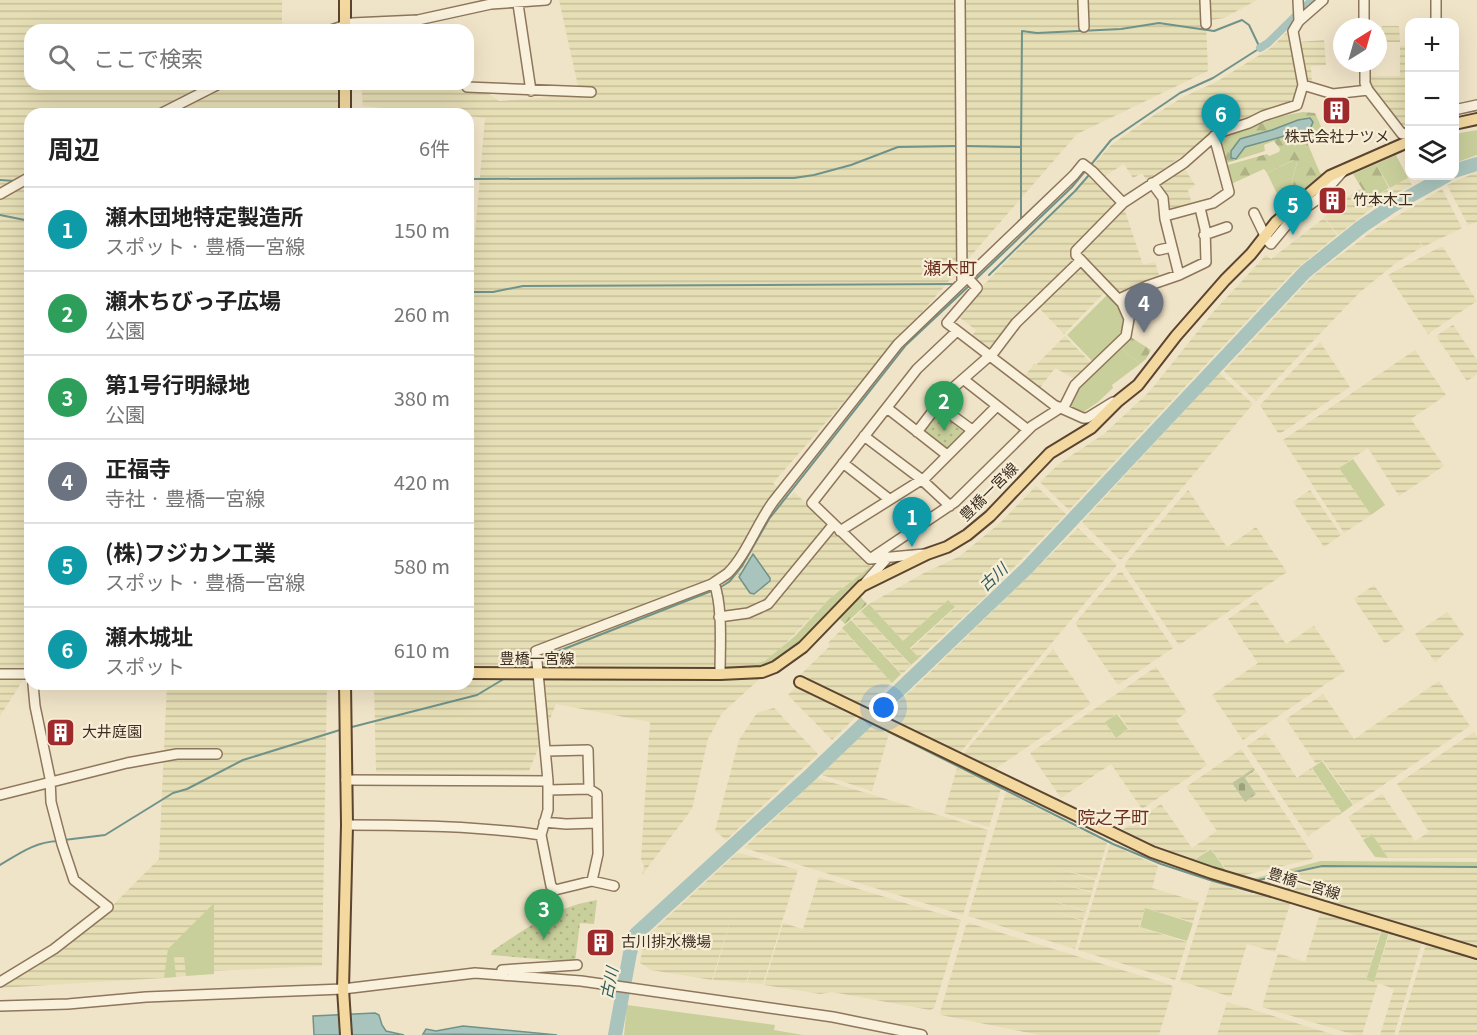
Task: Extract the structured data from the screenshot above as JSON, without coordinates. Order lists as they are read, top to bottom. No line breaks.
{"streets":{"main road":["豊橋一宮線"]},"districts":["瀬木町","院之子町"],"water":["古川"],"places":{"building":["株式会社ナツメ","竹本木工","大井庭園","古川排水機場"]},"north":"top right","page":{"map_buttons":["+","−"],"search":"ここで検索","pins":["6","5","4","2","1","3"],"heading":["周辺","6件"],"list":[{"mark":"1","name":"瀬木団地特定製造所","note":"スポット · 豊橋一宮線","value":"150 m"},{"mark":"2","name":"瀬木ちびっ子広場","note":"公園","value":"260 m"},{"mark":"3","name":"第1号行明緑地","note":"公園","value":"380 m"},{"mark":"4","name":"正福寺","note":"寺社 · 豊橋一宮線","value":"420 m"},{"mark":"5","name":"(株)フジカン工業","note":"スポット · 豊橋一宮線","value":"580 m"},{"mark":"6","name":"瀬木城址","note":"スポット","value":"610 m"}]}}
